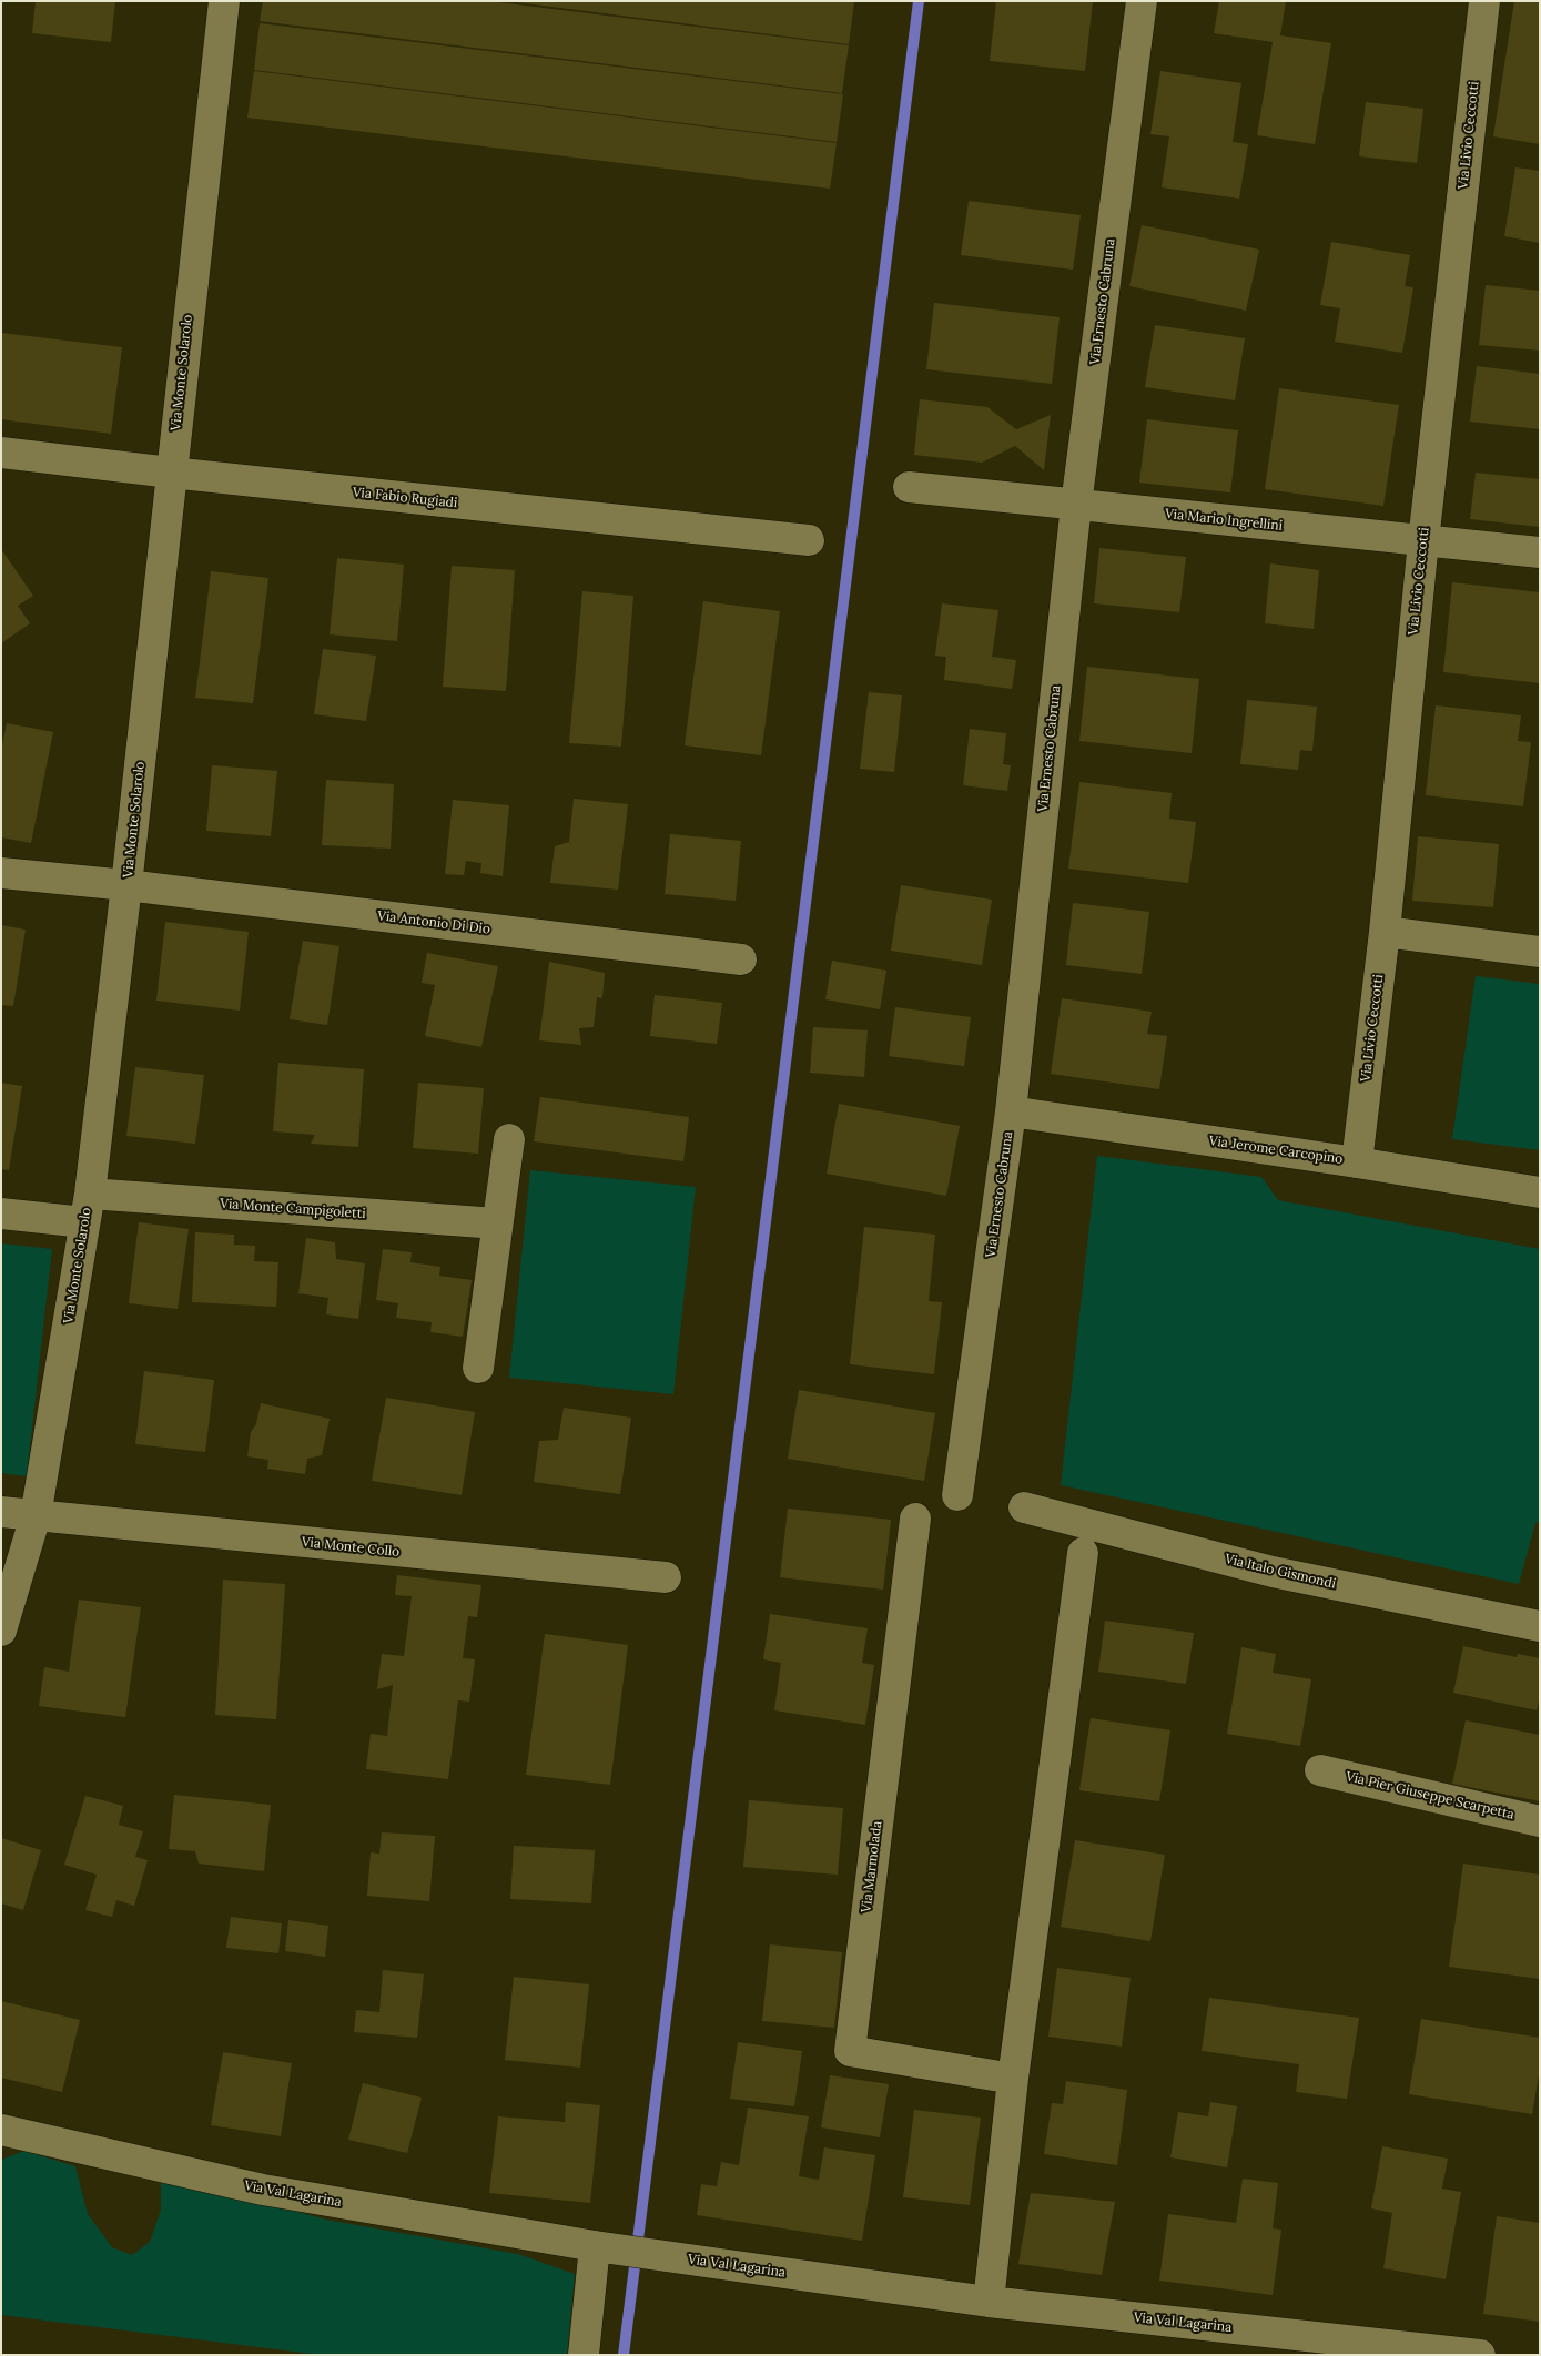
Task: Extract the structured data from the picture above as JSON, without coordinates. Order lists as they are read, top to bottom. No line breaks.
{"streets":{"street":["Via Livio Ceccotti","Via Ernesto Cabruna","Via Monte Solarolo","Via Fabio Rugiadi","Via Mario Ingrellini","Via Antonio Di Dio","Via Jerome Carcopino","Via Monte Campigoletti","Via Monte Collo","Via Italo Gismondi","Via Pier Giuseppe Scarpetta","Via Marmolada","Via Val Lagarina"]},"crossings":[["Via Livio Ceccotti","Via Mario Ingrellini"],["Via Livio Ceccotti","Via Jerome Carcopino"],["Via Ernesto Cabruna","Via Mario Ingrellini"],["Via Ernesto Cabruna","Via Jerome Carcopino"],["Via Monte Solarolo","Via Fabio Rugiadi"],["Via Monte Solarolo","Via Antonio Di Dio"],["Via Monte Solarolo","Via Monte Campigoletti"],["Via Monte Solarolo","Via Monte Collo"]]}
